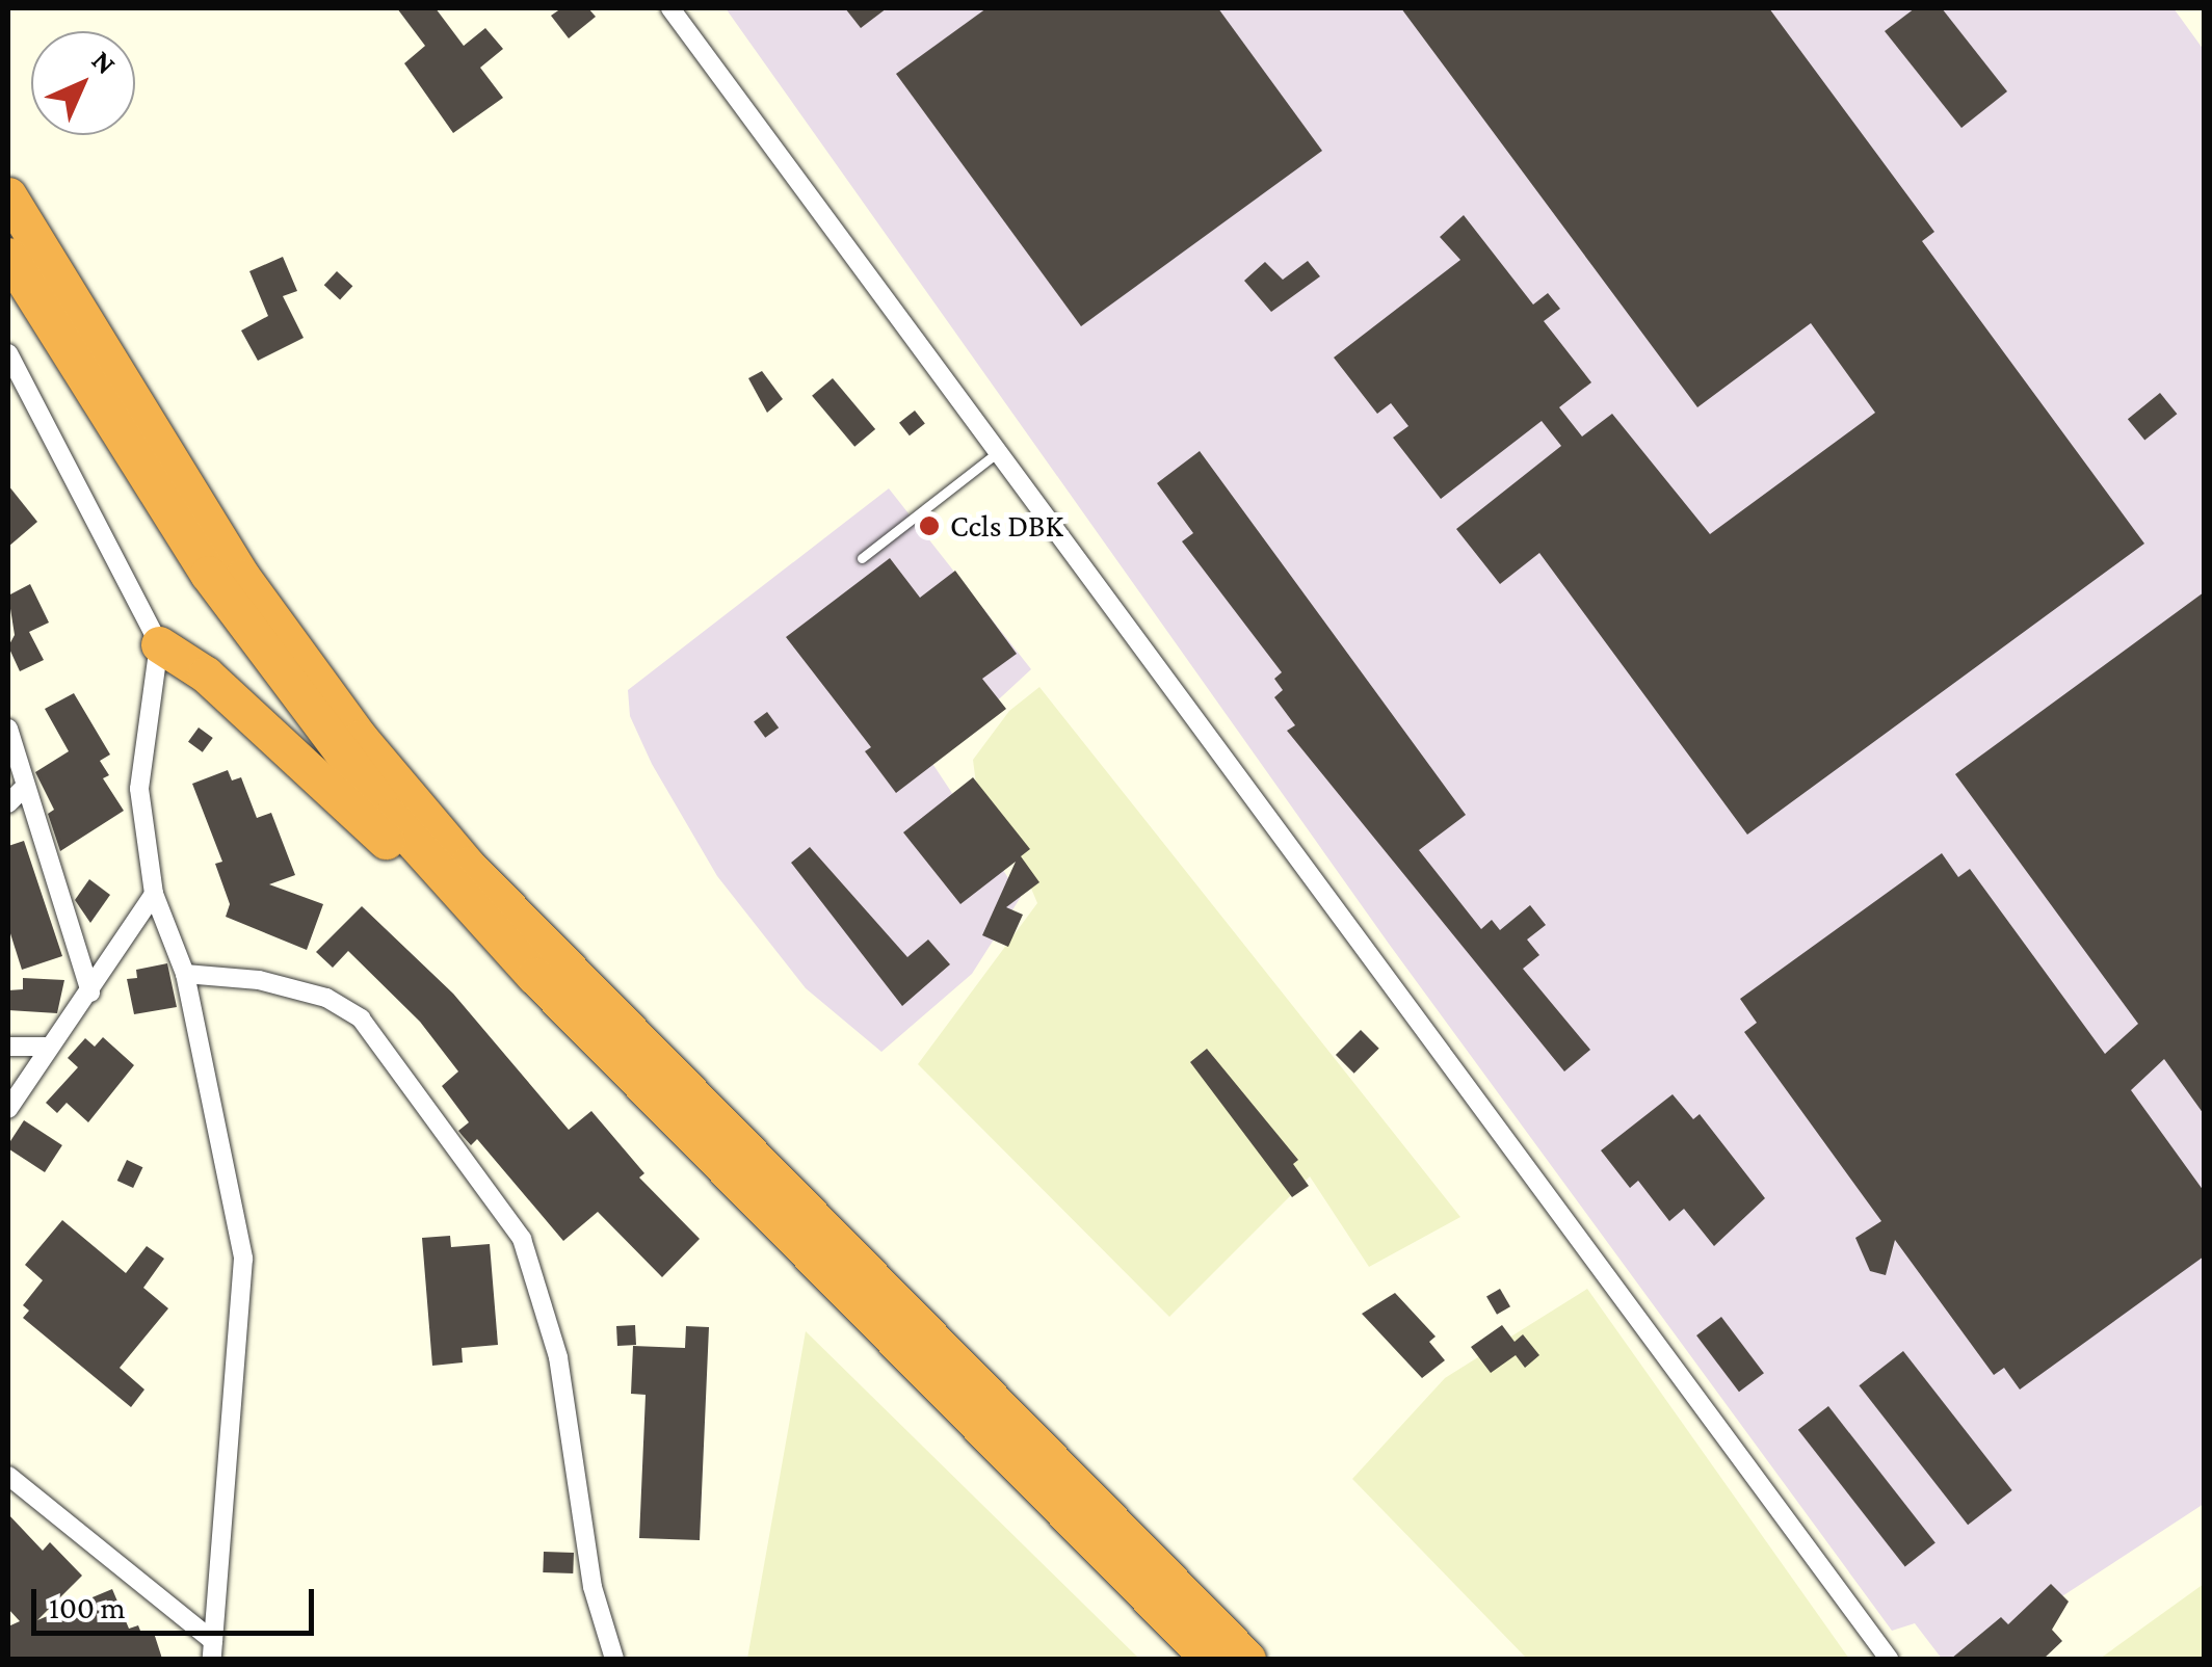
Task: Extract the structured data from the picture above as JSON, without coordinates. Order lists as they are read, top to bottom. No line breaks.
{"places":["Ccls DBK"],"scale_bar":"100 m","north":"top right"}
